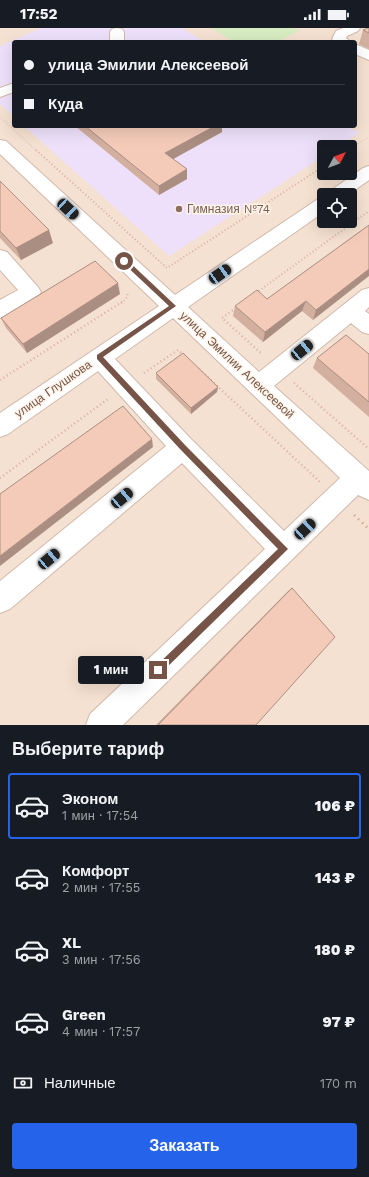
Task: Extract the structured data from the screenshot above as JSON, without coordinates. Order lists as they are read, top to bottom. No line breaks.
{"streets":{"street":["улица Эмилии Алексеевой","улица Глушкова"]},"crossings":[["улица Эмилии Алексеевой","улица Глушкова"]],"places":["Гимназия №74"],"north":"top right","page":{"status":"17:52","banner":["улица Эмилии Алексеевой","Куда"],"bubble":"1 мин","heading":"Выберите тариф","list":[{"name":"Эконом","note":"1 мин · 17:54","value":"106 ₽"},{"name":"Комфорт","note":"2 мин · 17:55","value":"143 ₽"},{"name":"XL","note":"3 мин · 17:56","value":"180 ₽"},{"name":"Green","note":"4 мин · 17:57","value":"97 ₽"}],"pay":["Наличные","170 m"],"buttons":"Заказать"}}
